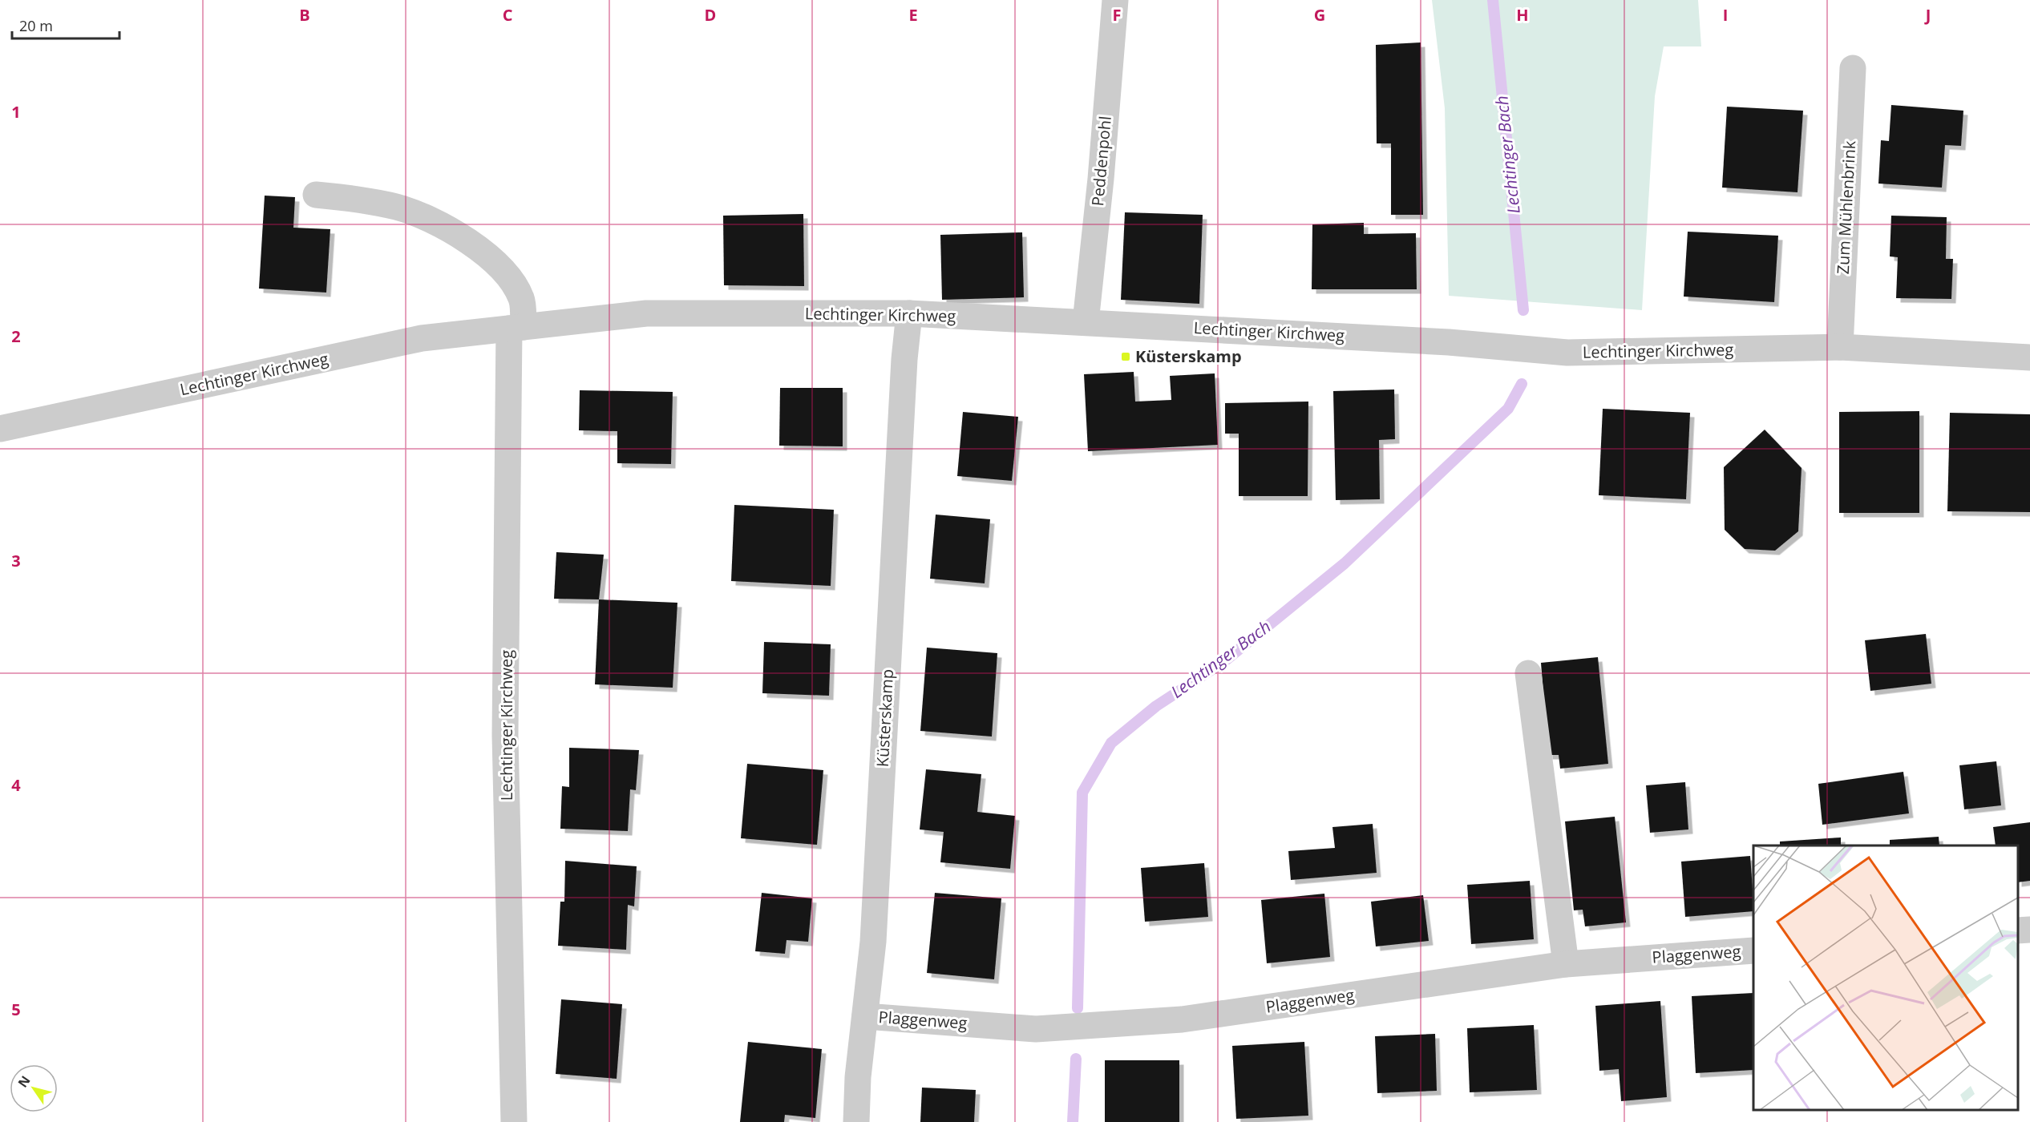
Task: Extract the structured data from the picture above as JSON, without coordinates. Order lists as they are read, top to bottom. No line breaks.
{"streets":{"street":["Peddenpohl","Zum Mühlenbrink","Lechtinger Kirchweg","Küsterskamp","Plaggenweg"]},"crossings":[["Peddenpohl","Lechtinger Kirchweg"],["Zum Mühlenbrink","Lechtinger Kirchweg"],["Lechtinger Kirchweg","Küsterskamp"],["Küsterskamp","Plaggenweg"]],"water":["Lechtinger Bach"],"places":{"transit":["Küsterskamp"]},"scale_bar":"20 m","north":"top left","grid":{"columns":["B","C","D","E","F","G","H","I","J"],"rows":["1","2","3","4","5"]}}
